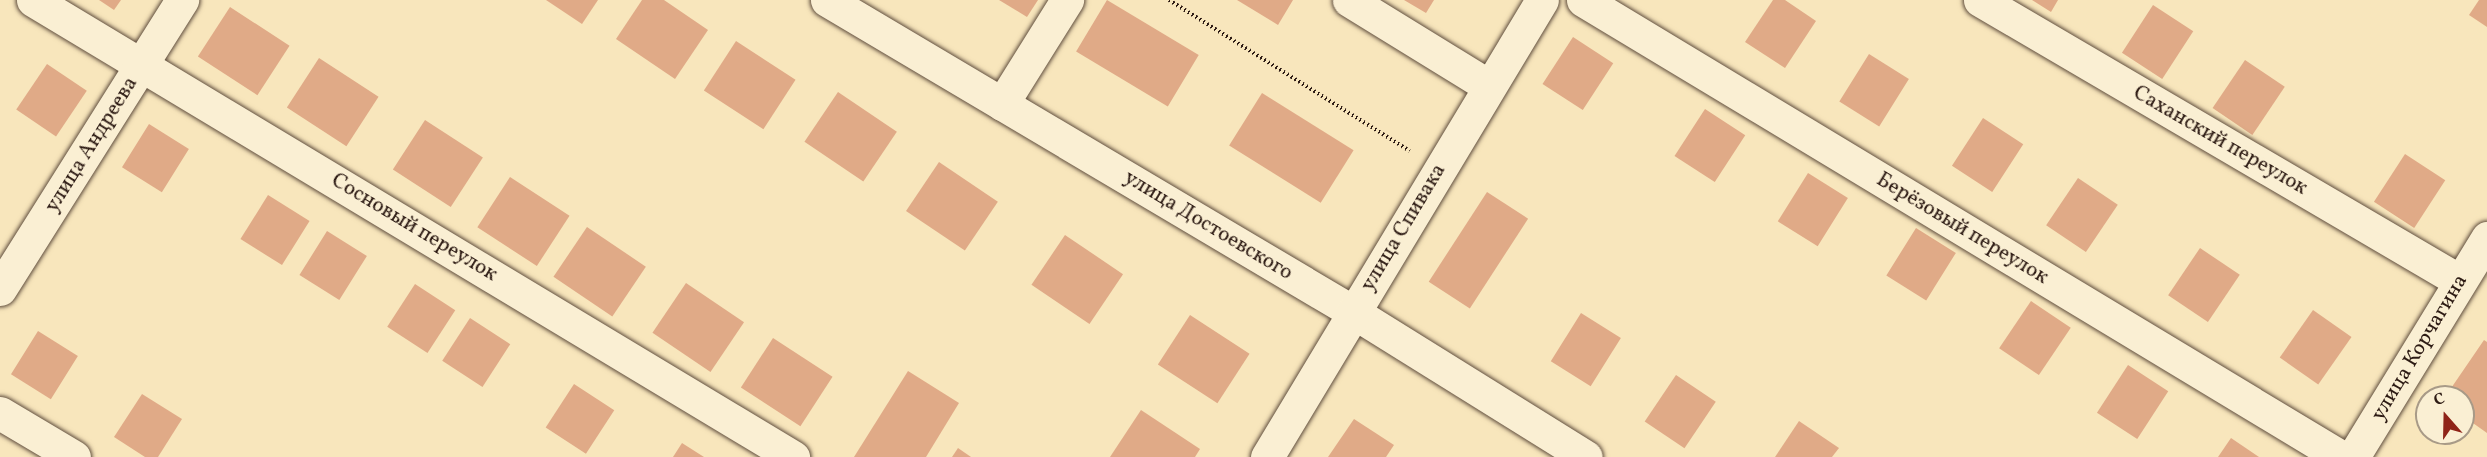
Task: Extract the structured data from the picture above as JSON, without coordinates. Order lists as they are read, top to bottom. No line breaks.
{"streets":{"street":["Саханский переулок","улица Андреева","улица Достоевского","Сосновый переулок","улица Спивака","Берёзовый переулок","улица Корчагина"]},"crossings":[["Саханский переулок","улица Корчагина"],["улица Андреева","Сосновый переулок"],["улица Достоевского","улица Спивака"]],"north":"top"}
